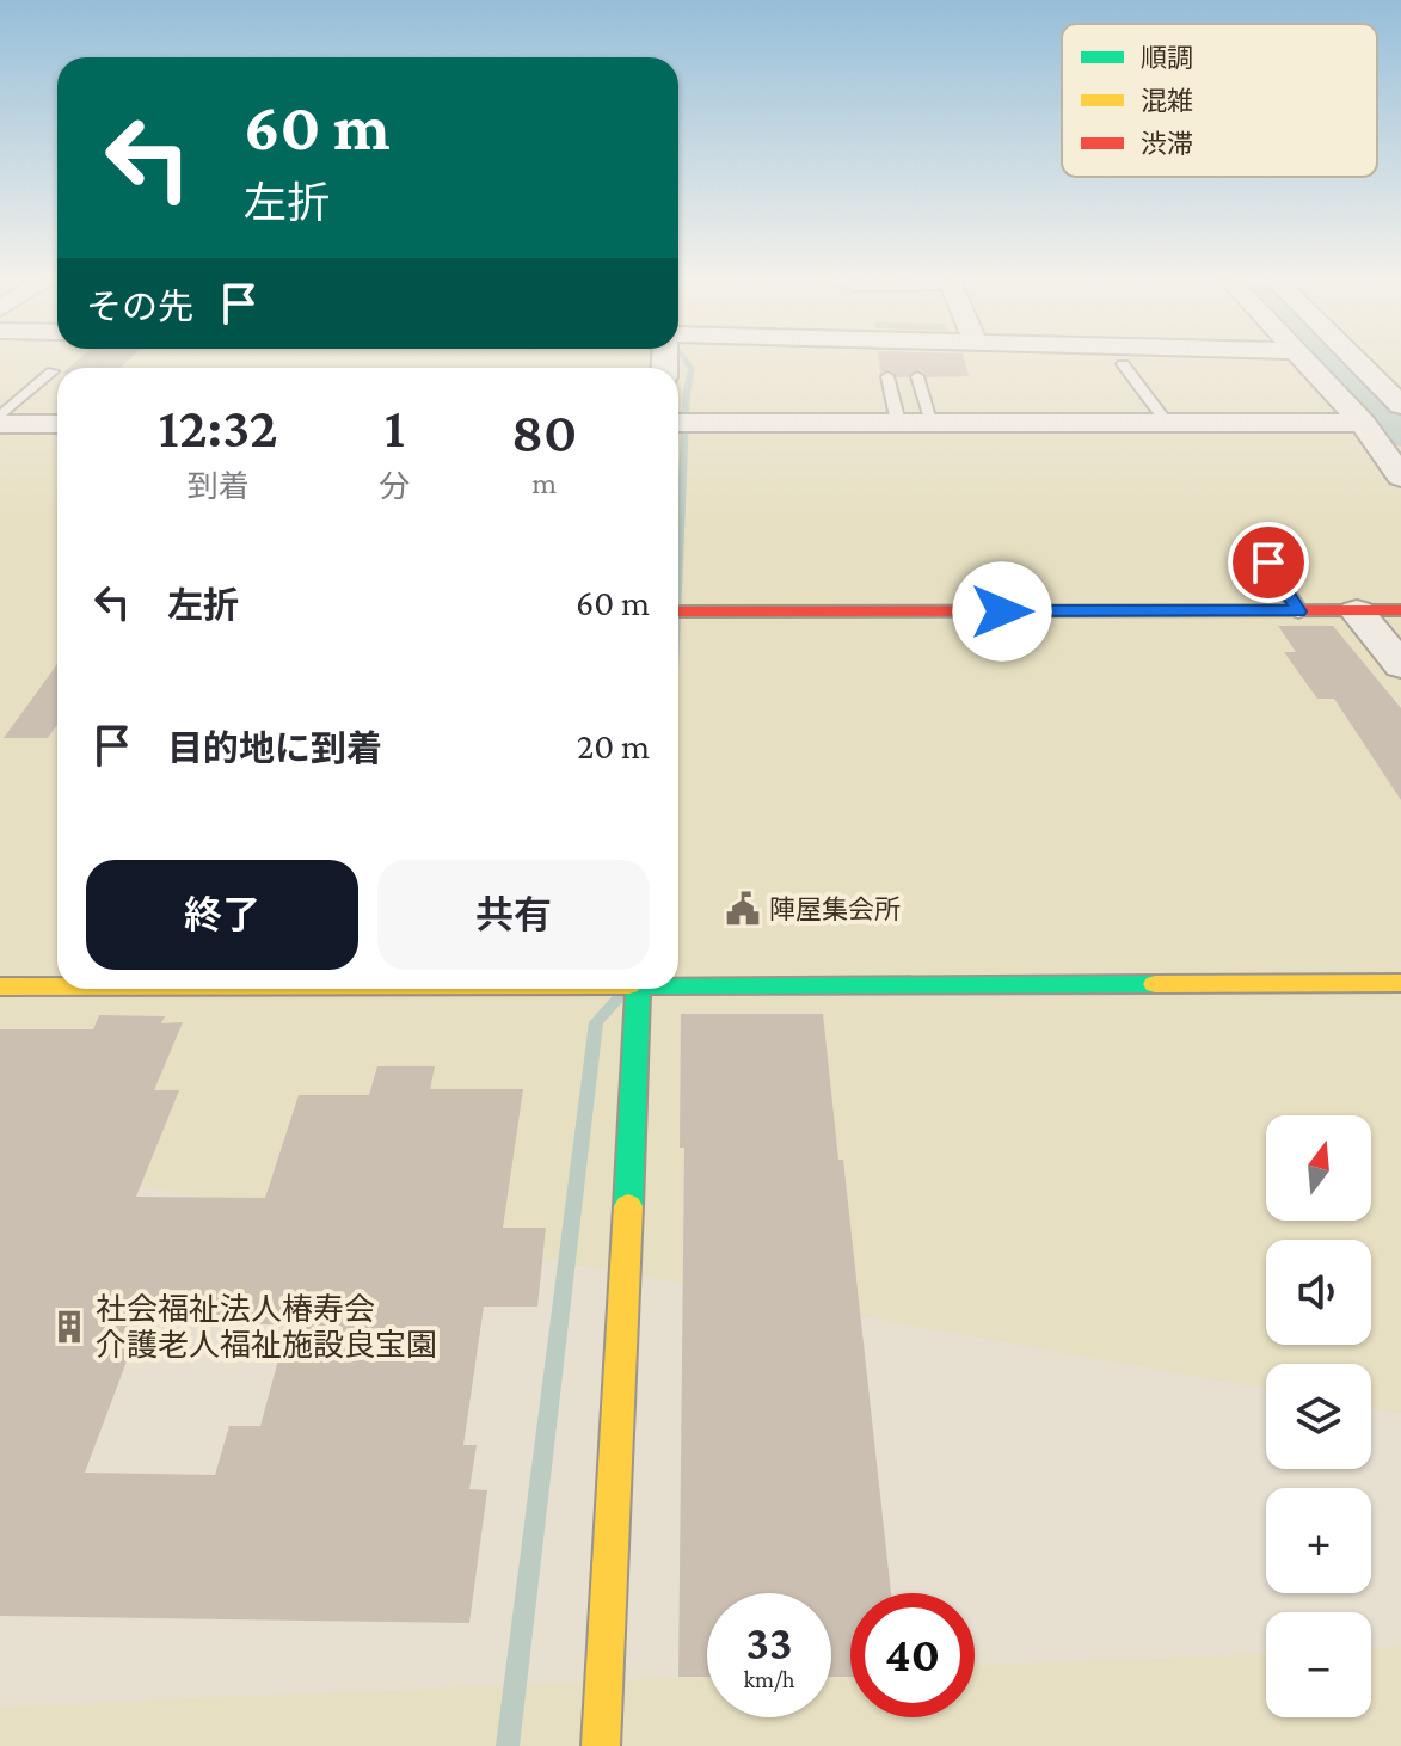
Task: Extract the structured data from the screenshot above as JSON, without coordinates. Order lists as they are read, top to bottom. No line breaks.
{"places":{"public building":["陣屋集会所"],"building":["社会福祉法人椿寿会 介護老人福祉施設良宝園"]},"legend":["順調","混雑","渋滞"],"north":"top","page":{"turn":["60 m","左折"],"then":"その先","eta":["12:32","到着","1","分","80","m"],"list":[{"name":"左折","value":"60 m"},{"name":"目的地に到着","value":"20 m"}],"buttons":["終了","共有"],"map_buttons":["+","−"],"speed":"33 km/h","limit":"40"}}
